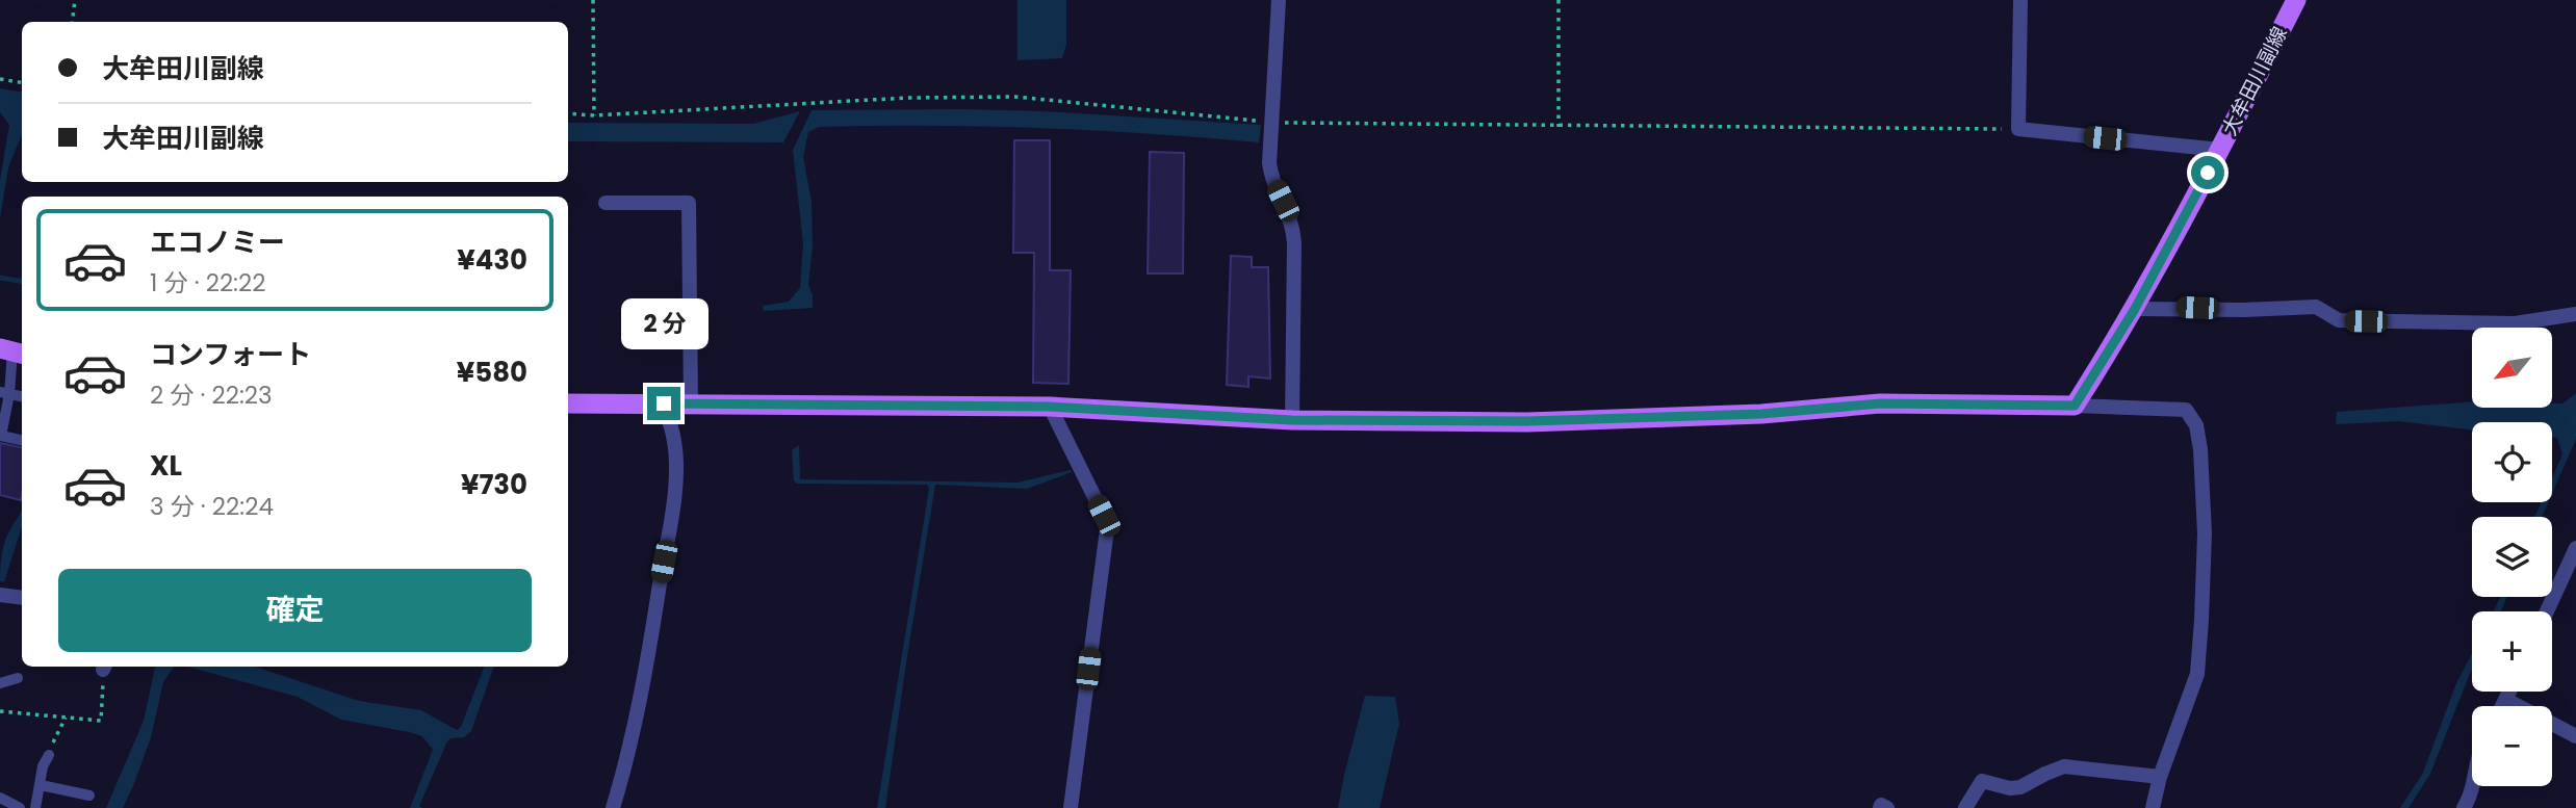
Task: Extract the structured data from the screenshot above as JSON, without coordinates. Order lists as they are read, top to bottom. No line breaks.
{"streets":{"main road":["大牟田川副線"]},"north":"bottom left","page":{"banner":["大牟田川副線","大牟田川副線"],"list":[{"name":"エコノミー","note":"1 分 · 22:22","value":"¥430"},{"name":"コンフォート","note":"2 分 · 22:23","value":"¥580"},{"name":"XL","note":"3 分 · 22:24","value":"¥730"}],"bubble":"2 分","map_buttons":["+","−"],"buttons":"確定"}}
